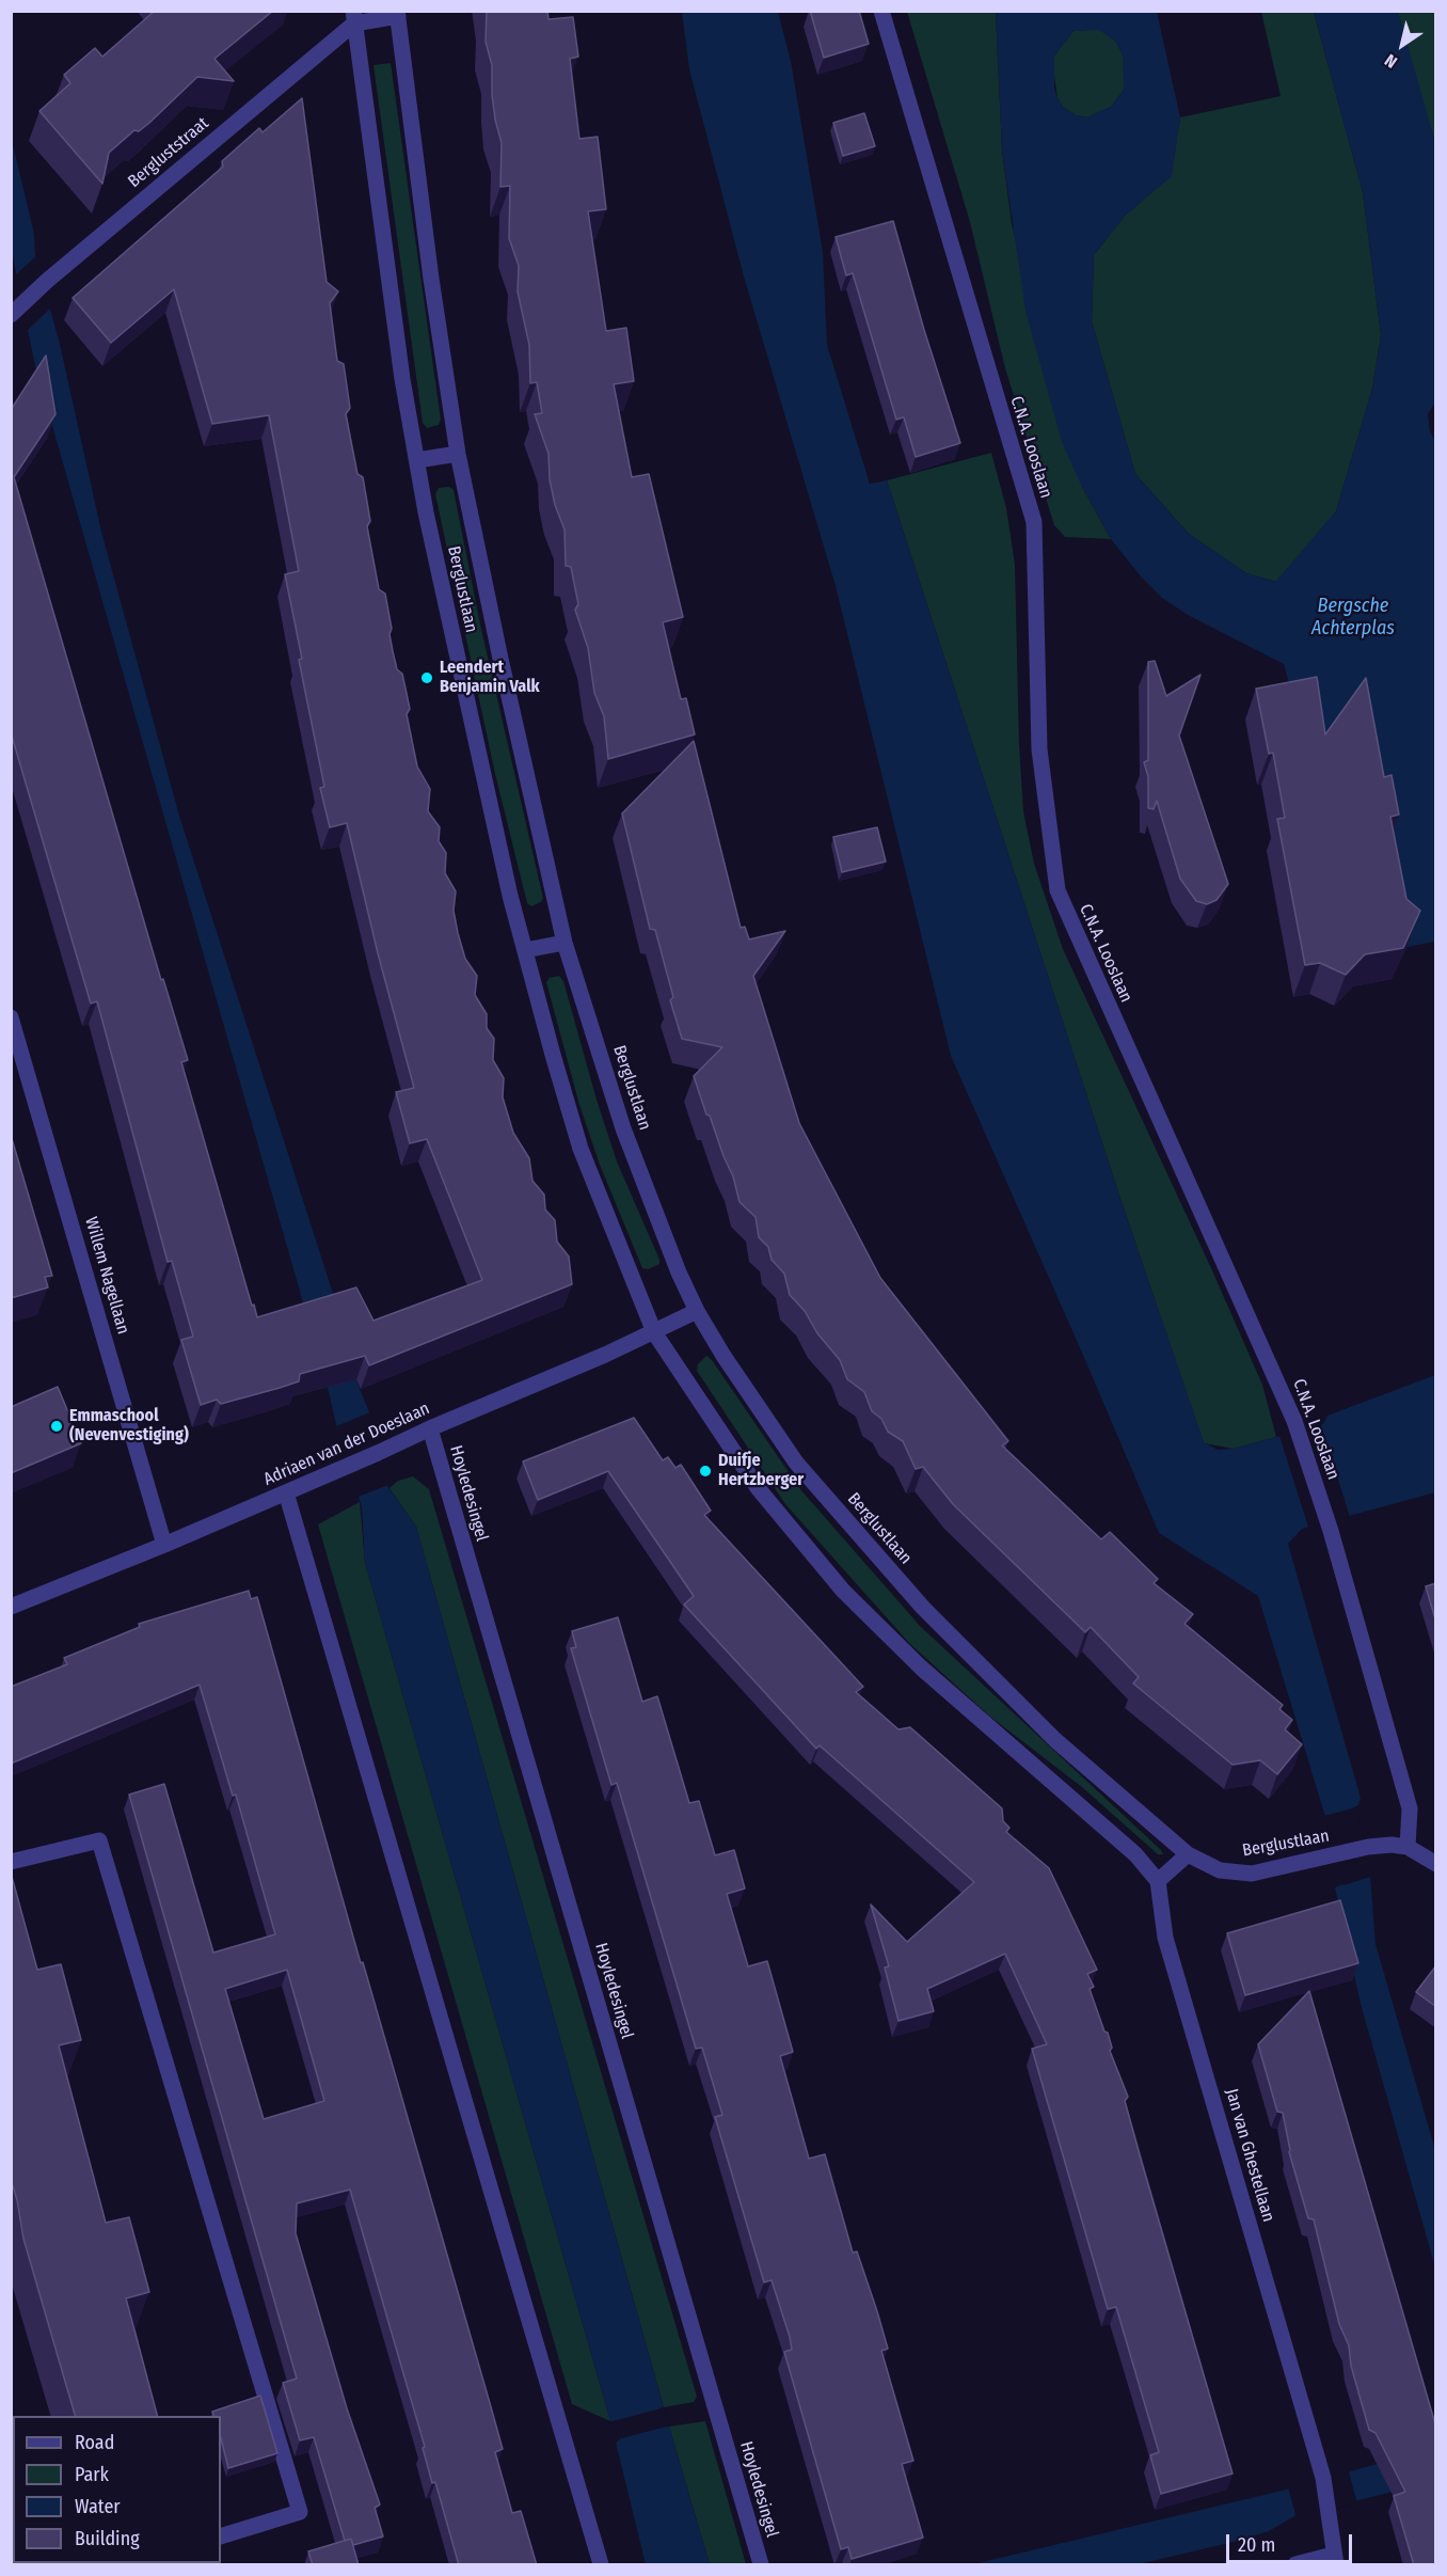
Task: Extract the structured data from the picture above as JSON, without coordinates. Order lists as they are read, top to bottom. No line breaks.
{"streets":{"street":["Bergluststraat","C.N.A. Looslaan","Berglustlaan","Willem Nagellaan","Adriaen van der Doeslaan","Hoyledesingel","Jan van Ghestellaan"]},"crossings":[["Bergluststraat","Berglustlaan"],["C.N.A. Looslaan","Berglustlaan"],["Berglustlaan","Adriaen van der Doeslaan"],["Berglustlaan","Jan van Ghestellaan"],["Willem Nagellaan","Adriaen van der Doeslaan"],["Adriaen van der Doeslaan","Hoyledesingel"]],"water":["Bergsche Achterplas"],"places":["Leendert Benjamin Valk","Emmaschool (Nevenvestiging)","Duifje Hertzberger"],"legend":["Road","Park","Water","Building"],"scale_bar":"20 m","north":"bottom left"}
